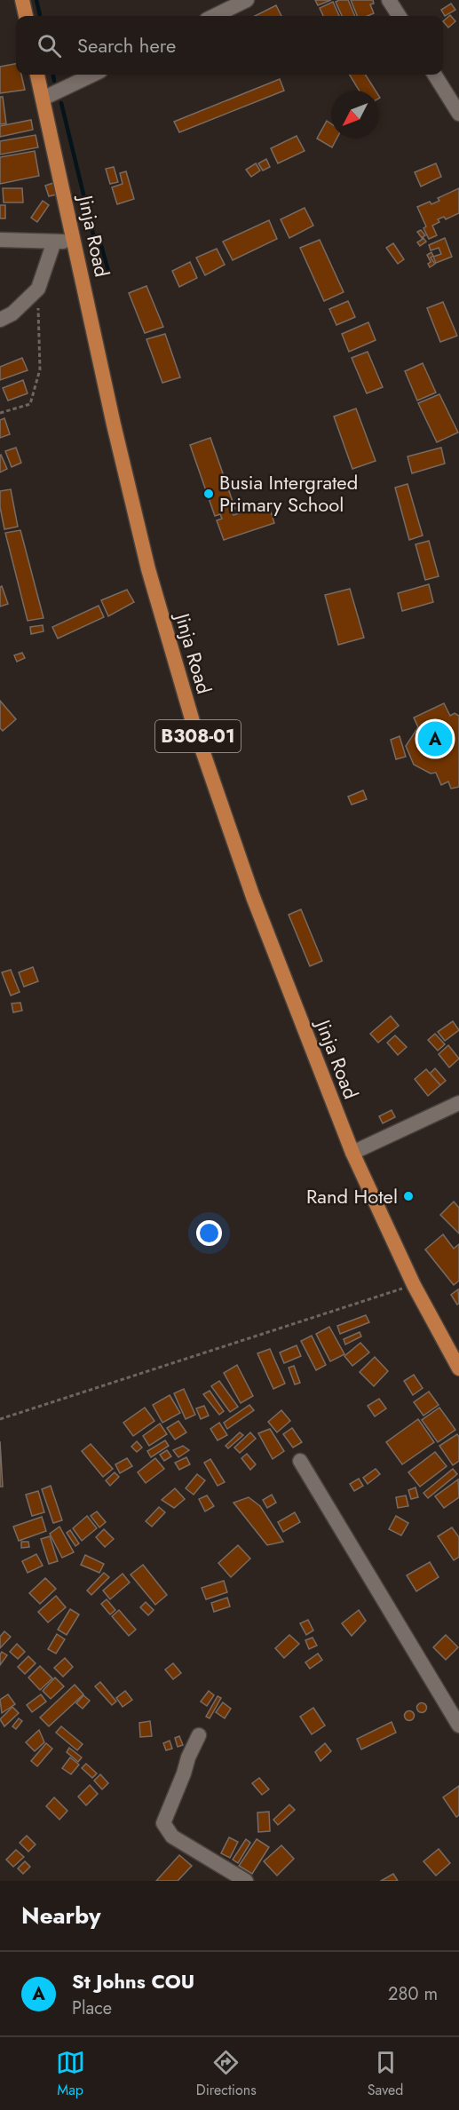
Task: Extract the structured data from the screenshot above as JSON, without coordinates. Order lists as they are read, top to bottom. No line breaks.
{"streets":{"main road":["Jinja Road","B308-01"]},"places":["Busia Intergrated Primary School","Rand Hotel"],"north":"bottom left","page":{"search":"Search here","pins":"A","heading":"Nearby","list":[{"mark":"A","name":"St Johns COU","note":"Place","value":"280 m"}],"nav":["Map","Directions","Saved"]}}
